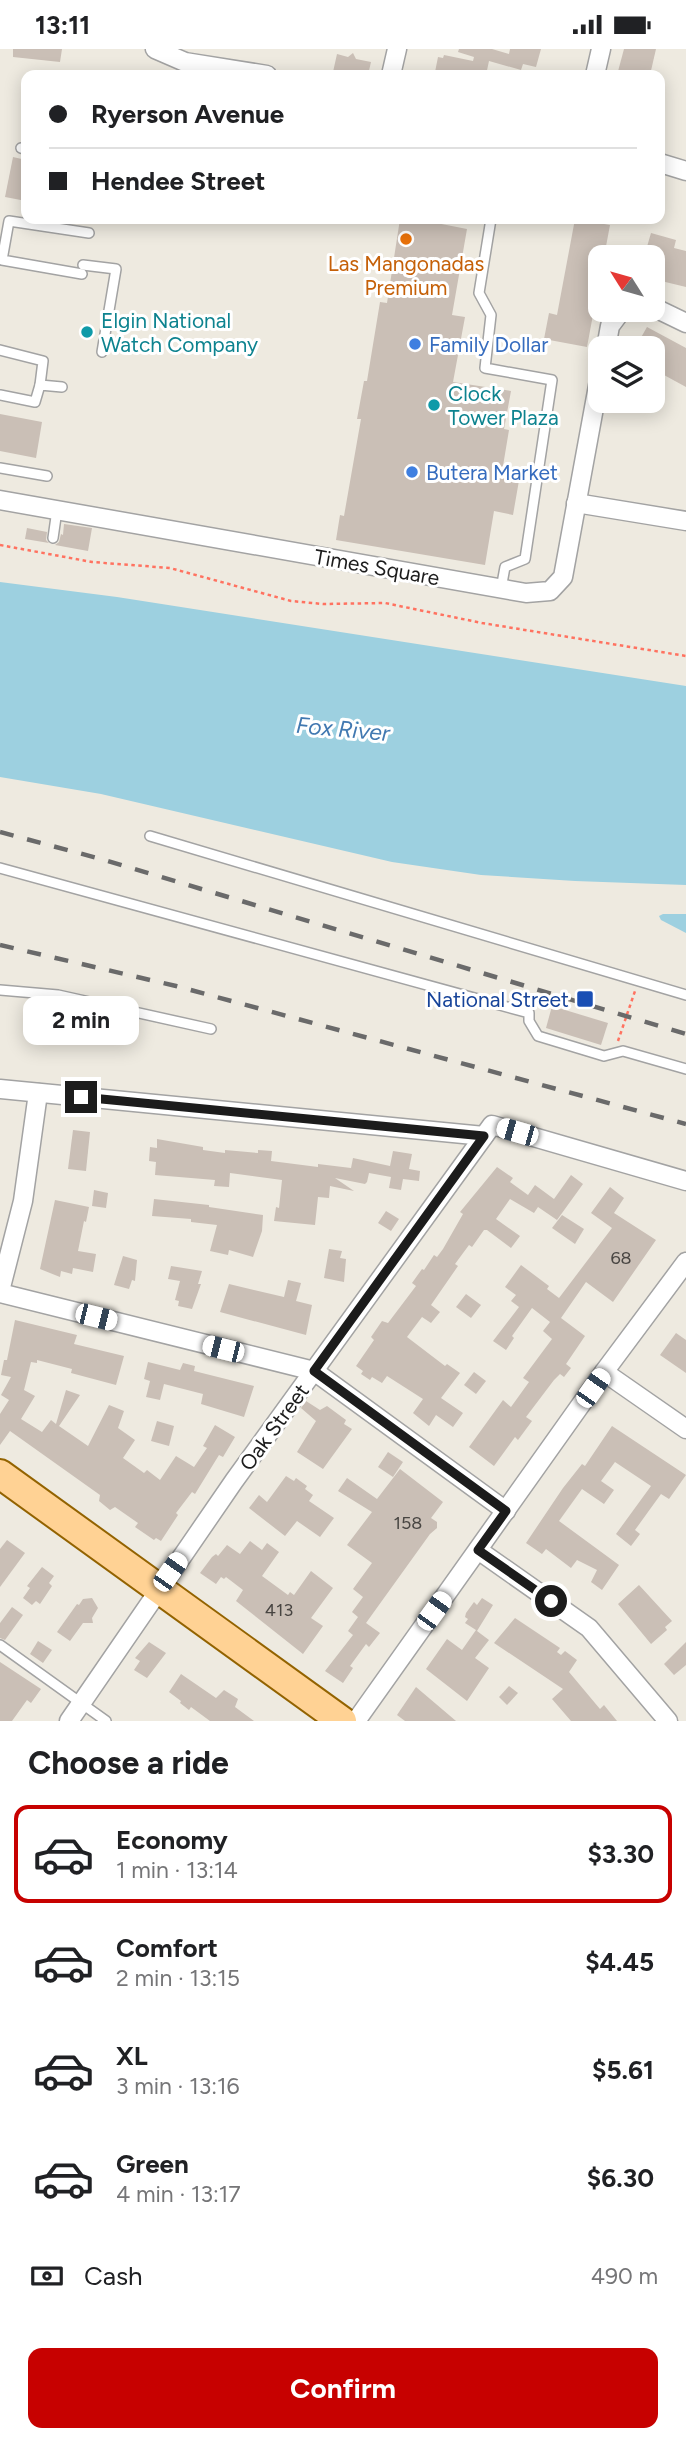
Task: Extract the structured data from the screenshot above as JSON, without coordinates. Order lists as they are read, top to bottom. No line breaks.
{"streets":{"street":["Times Square","Oak Street"]},"water":["Fox River"],"places":{"other":["Las Mangonadas Premium","Elgin National Watch Company","Family Dollar","Clock Tower Plaza","Butera Market"],"transit":["National Street"]},"house_numbers":["68","158","413"],"north":"top left","page":{"status":"13:11","banner":["Ryerson Avenue","Hendee Street"],"bubble":"2 min","heading":"Choose a ride","list":[{"name":"Economy","note":"1 min · 13:14","value":"$3.30"},{"name":"Comfort","note":"2 min · 13:15","value":"$4.45"},{"name":"XL","note":"3 min · 13:16","value":"$5.61"},{"name":"Green","note":"4 min · 13:17","value":"$6.30"}],"pay":["Cash","490 m"],"buttons":"Confirm"}}
